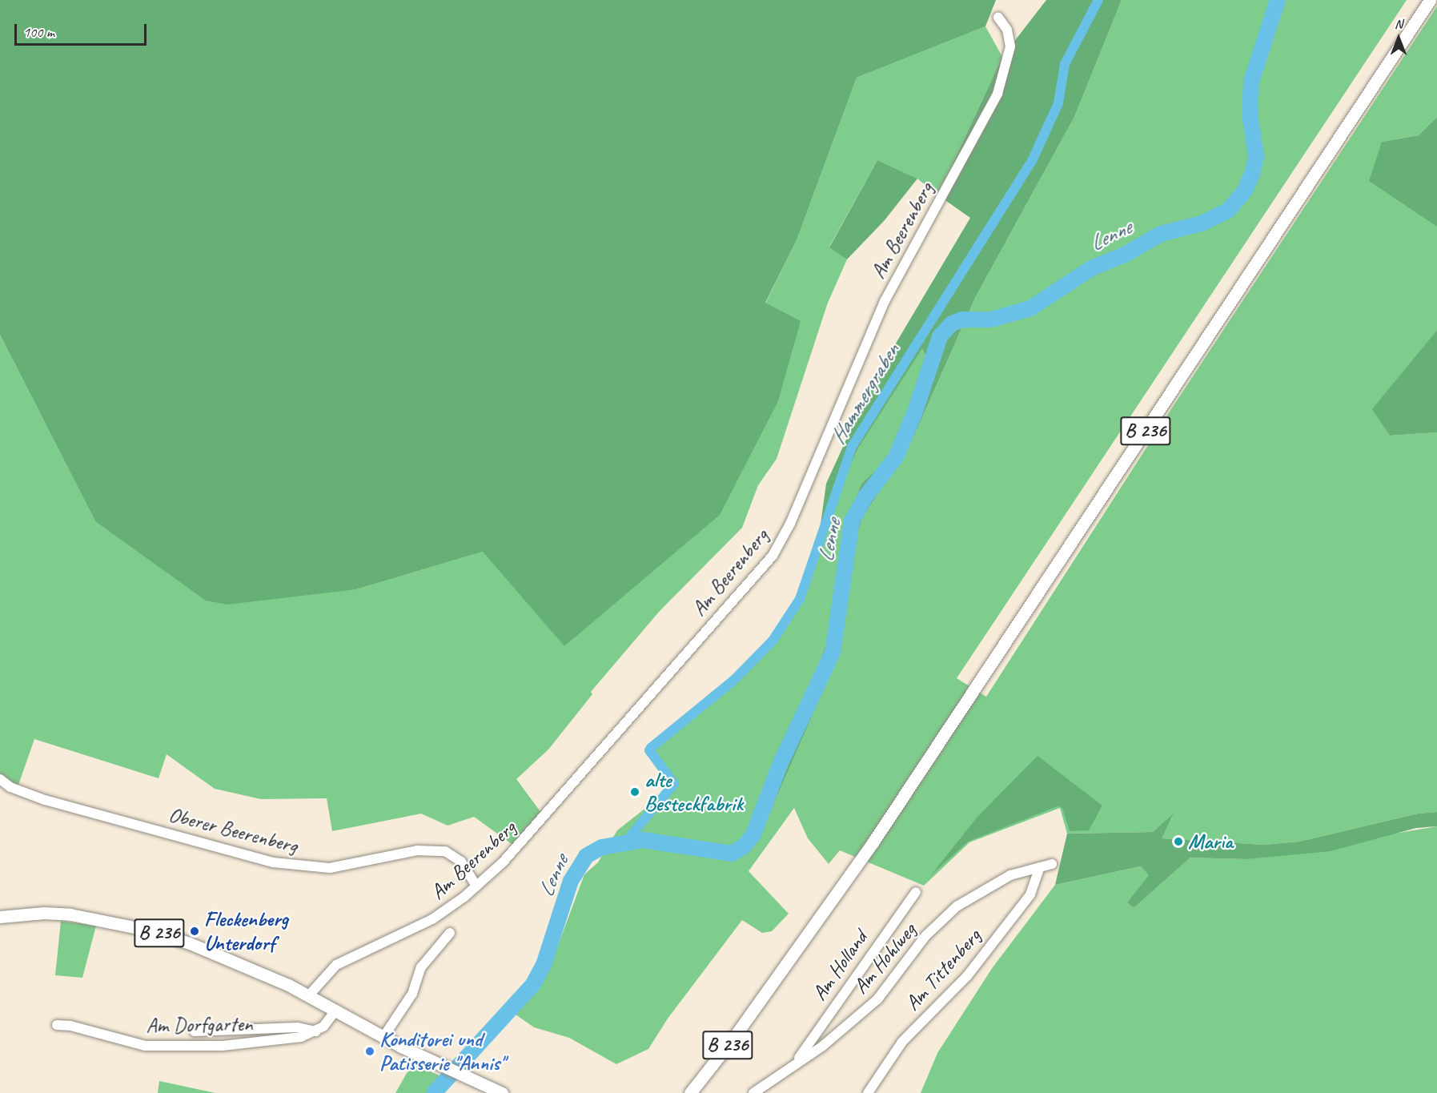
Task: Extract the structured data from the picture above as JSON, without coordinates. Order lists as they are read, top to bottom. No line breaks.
{"streets":{"main road":["B 236"],"street":["Am Beerenberg","Oberer Beerenberg","Am Hohlweg","Am Holland","Am Tittenberg","Am Dorfgarten"]},"crossings":[["Am Beerenberg","B 236"],["Am Beerenberg","Oberer Beerenberg"],["B 236","Am Dorfgarten"],["Am Hohlweg","Am Holland"],["Am Hohlweg","Am Tittenberg"]],"water":["Lenne","Hammergraben"],"places":["alte Besteckfabrik","Maria","Fleckenberg Unterdorf","Konditorei und Patisserie \"Annis\""],"scale_bar":"100 m","north":"top"}
